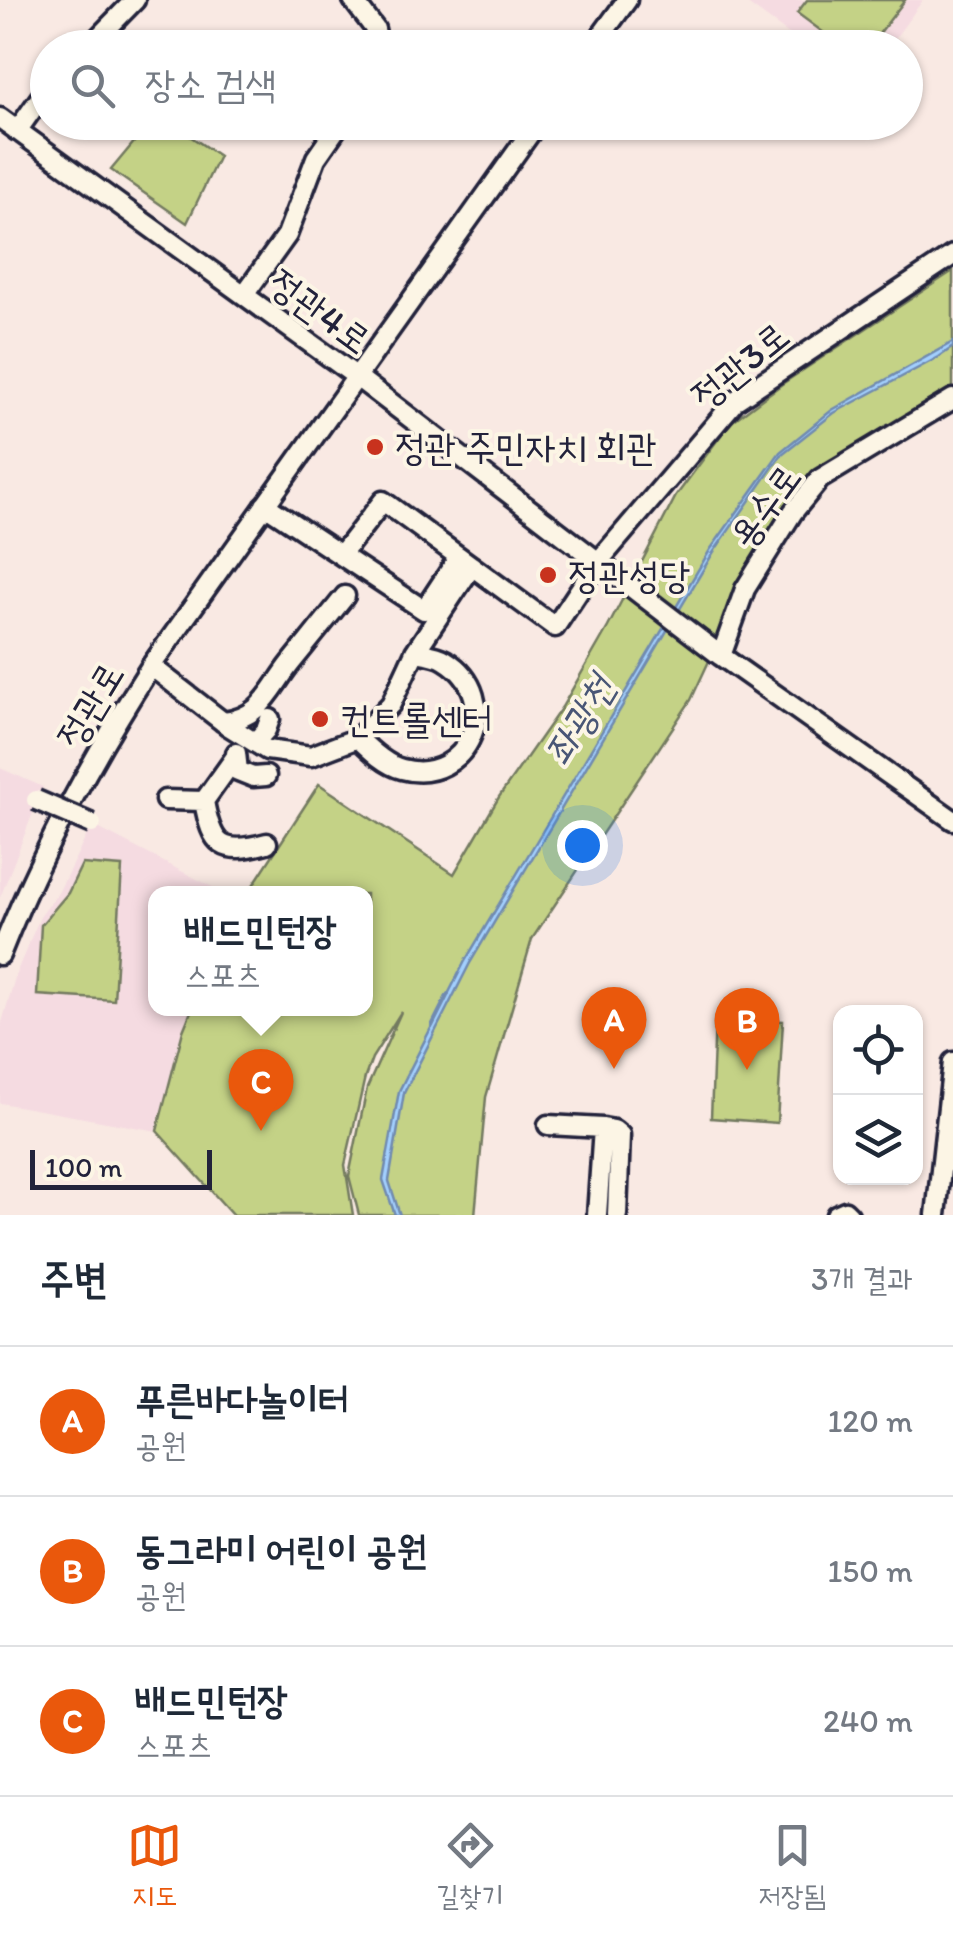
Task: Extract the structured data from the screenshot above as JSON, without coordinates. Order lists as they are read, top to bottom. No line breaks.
{"streets":{"street":["정관4로","정관3로","용수로","정관로"]},"crossings":[["정관4로","정관3로"],["정관4로","용수로"],["정관4로","정관로"]],"water":["좌광천"],"places":["정관 주민자치 회관","정관성당","컨트롤센터"],"scale_bar":"100 m","page":{"search":"장소 검색","popup":["배드민턴장","스포츠"],"pins":["A","B","C"],"scale":"100 m","heading":["주변","3개 결과"],"list":[{"mark":"A","name":"푸른바다놀이터","note":"공원","value":"120 m"},{"mark":"B","name":"동그라미 어린이 공원","note":"공원","value":"150 m"},{"mark":"C","name":"배드민턴장","note":"스포츠","value":"240 m"}],"nav":["지도","길찾기","저장됨"]}}
